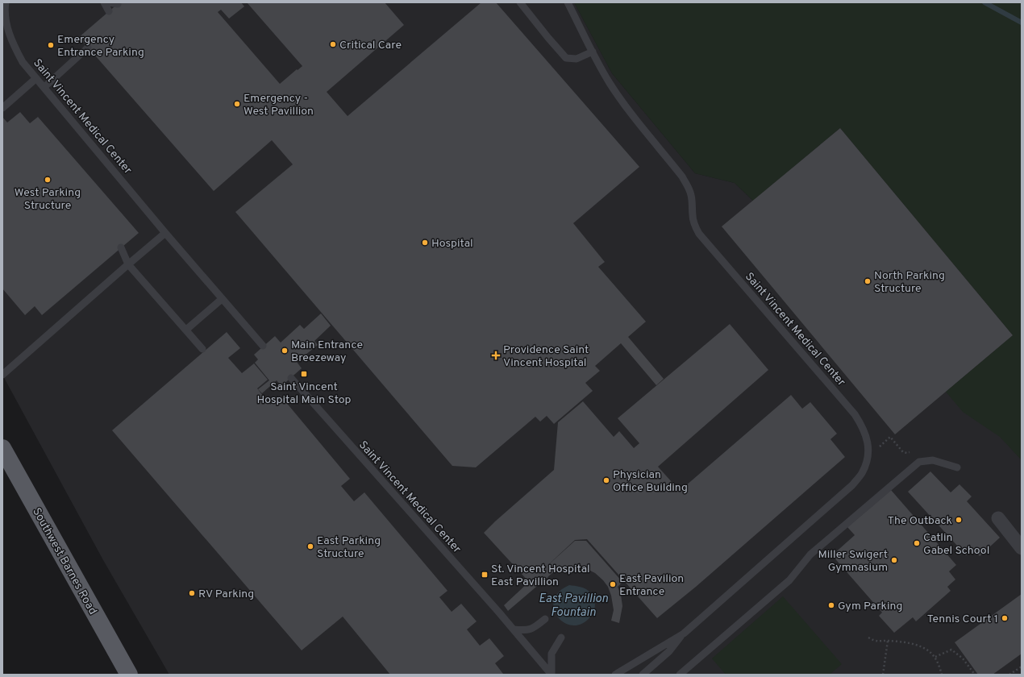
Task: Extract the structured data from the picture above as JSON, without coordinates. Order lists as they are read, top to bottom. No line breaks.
{"streets":{"main road":["Southwest Barnes Road"],"lane":["Saint Vincent Medical Center"]},"water":["East Pavillion Fountain"],"places":{"other":["Critical Care","Emergency Entrance Parking","Emergency - West Pavillion","West Parking Structure","Hospital","North Parking Structure","Main Entrance Breezeway","Physician Office Building","The Outback","Catlin Gabel School","East Parking Structure","Miller Swigert Gymnasium","East Pavilion Entrance","RV Parking","Gym Parking","Tennis Court 1"],"health":["Providence Saint Vincent Hospital"],"transit":["Saint Vincent Hospital Main Stop","St. Vincent Hospital East Pavillion"]}}
